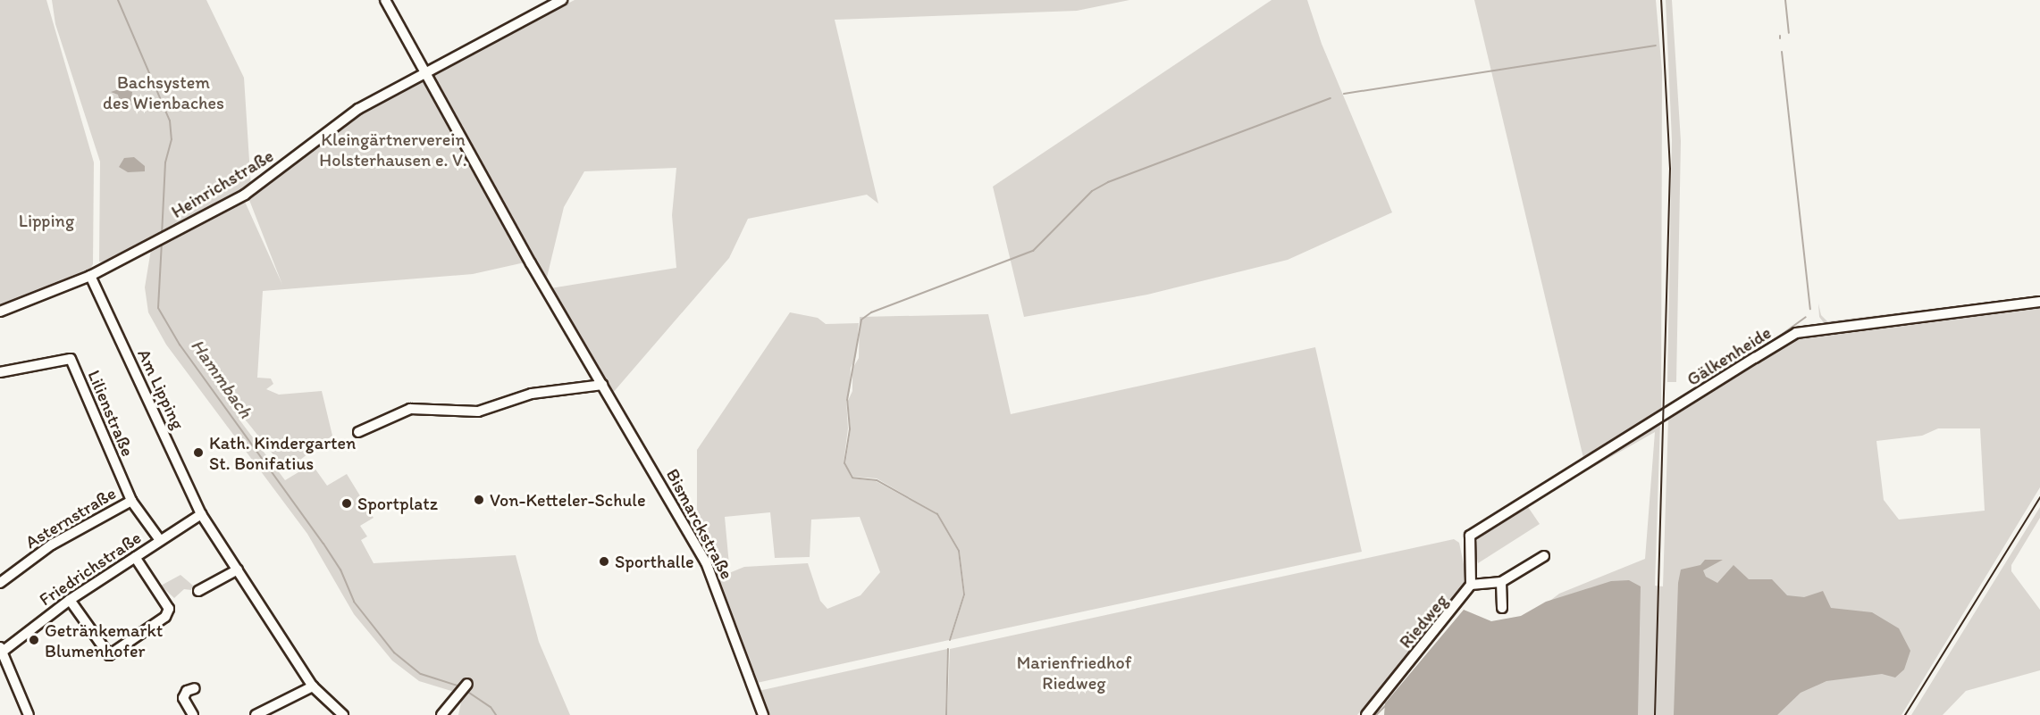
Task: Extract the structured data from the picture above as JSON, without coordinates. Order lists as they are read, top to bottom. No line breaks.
{"streets":{"street":["Heinrichstraße","Gälkenheide","Am Lipping","Lilienstraße","Asternstraße","Bismarckstraße","Friedrichstraße","Riedweg"]},"crossings":[["Heinrichstraße","Am Lipping"],["Heinrichstraße","Bismarckstraße"],["Gälkenheide","Riedweg"],["Am Lipping","Friedrichstraße"],["Lilienstraße","Asternstraße"],["Lilienstraße","Friedrichstraße"]],"water":["Hammbach"],"parks":["Bachsystem des Wienbaches","Kleingärtnerverein Holsterhausen e. V.","Lipping","Marienfriedhof Riedweg"],"places":["Kath. Kindergarten St. Bonifatius","Von-Ketteler-Schule","Sportplatz","Sporthalle","Getränkemarkt Blumenhofer"]}
